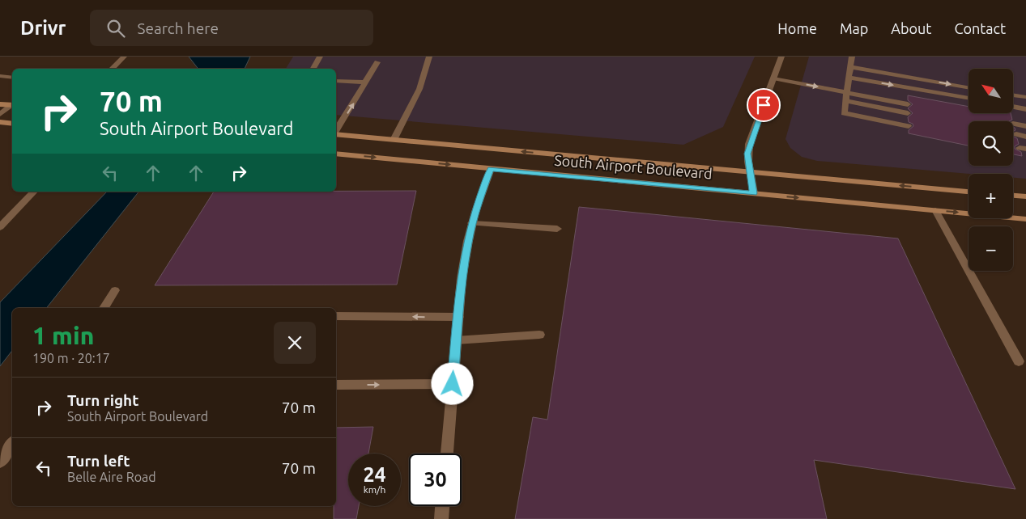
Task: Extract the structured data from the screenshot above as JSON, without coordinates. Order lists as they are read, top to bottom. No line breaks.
{"streets":{"street":["South Airport Boulevard"]},"north":"top left","page":{"header":"Drivr","search":"Search here","nav":["Home","Map","About","Contact"],"map_buttons":["+","−"],"turn":["70 m","South Airport Boulevard"],"heading":["1 min","190 m · 20:17"],"list":[{"name":"Turn right","note":"South Airport Boulevard","value":"70 m"},{"name":"Turn left","note":"Belle Aire Road","value":"70 m"}],"speed":"24 km/h","limit":"30"}}
